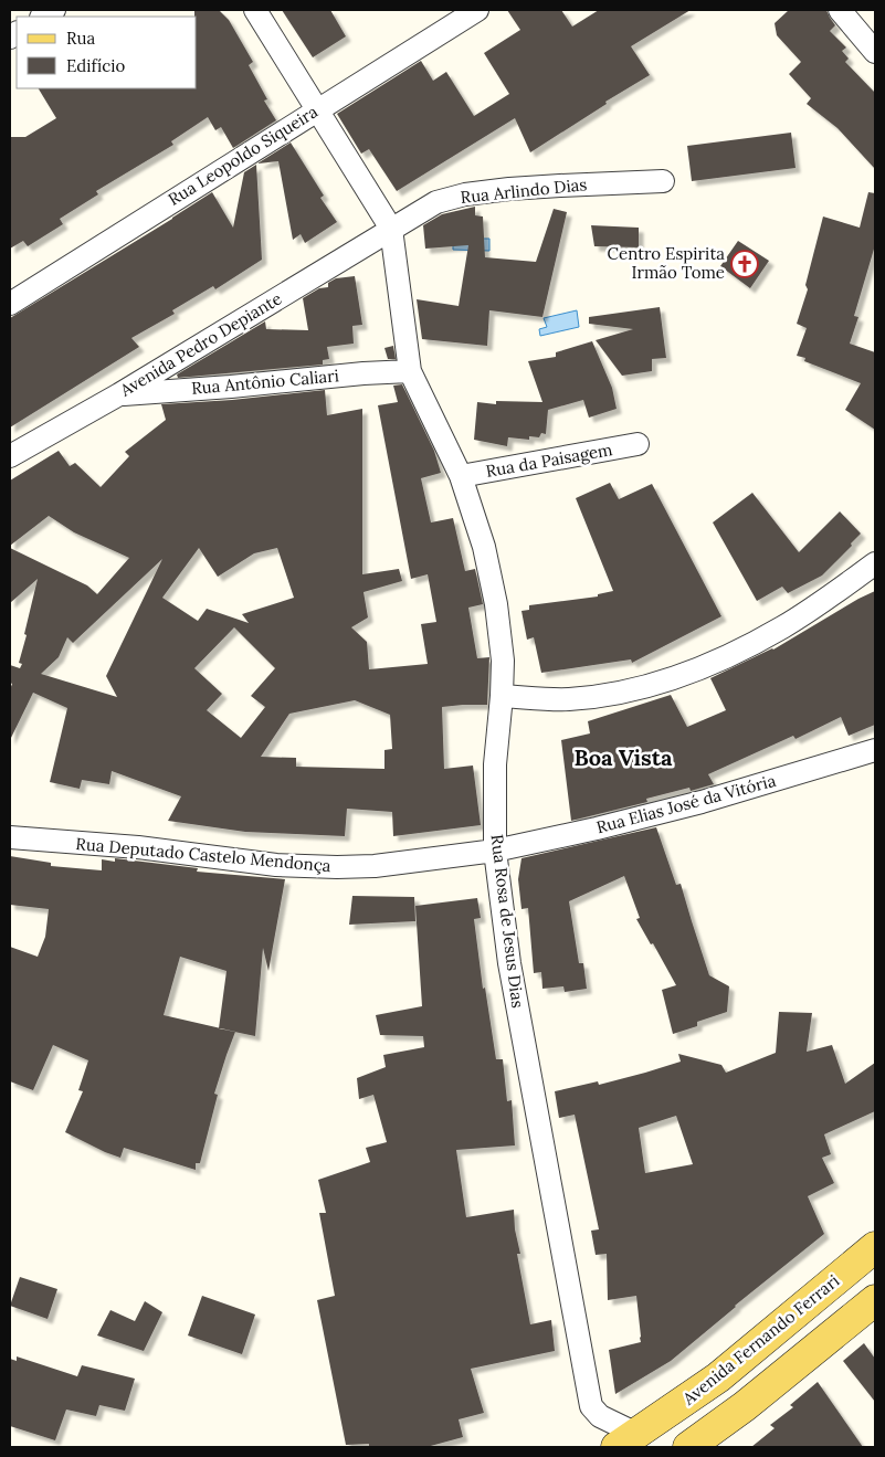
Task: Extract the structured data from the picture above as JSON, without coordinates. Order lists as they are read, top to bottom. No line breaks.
{"streets":{"main road":["Avenida Fernando Ferrari"],"street":["Rua Leopoldo Siqueira","Rua Arlindo Dias","Avenida Pedro Depiante","Rua Antônio Caliari","Rua da Paisagem","Rua Elias José da Vitória","Rua Deputado Castelo Mendonça","Rua Rosa de Jesus Dias"]},"crossings":[["Rua Arlindo Dias","Avenida Pedro Depiante"],["Rua Arlindo Dias","Rua Rosa de Jesus Dias"],["Avenida Pedro Depiante","Rua Antônio Caliari"],["Avenida Pedro Depiante","Rua Rosa de Jesus Dias"],["Rua Antônio Caliari","Rua Rosa de Jesus Dias"],["Rua da Paisagem","Rua Rosa de Jesus Dias"],["Rua Elias José da Vitória","Rua Deputado Castelo Mendonça"],["Rua Elias José da Vitória","Rua Rosa de Jesus Dias"],["Rua Deputado Castelo Mendonça","Rua Rosa de Jesus Dias"],["Rua Rosa de Jesus Dias","Avenida Fernando Ferrari"]],"districts":["Boa Vista"],"places":{"church":["Centro Espirita Irmão Tome"]},"legend":["Rua","Edifício"]}
